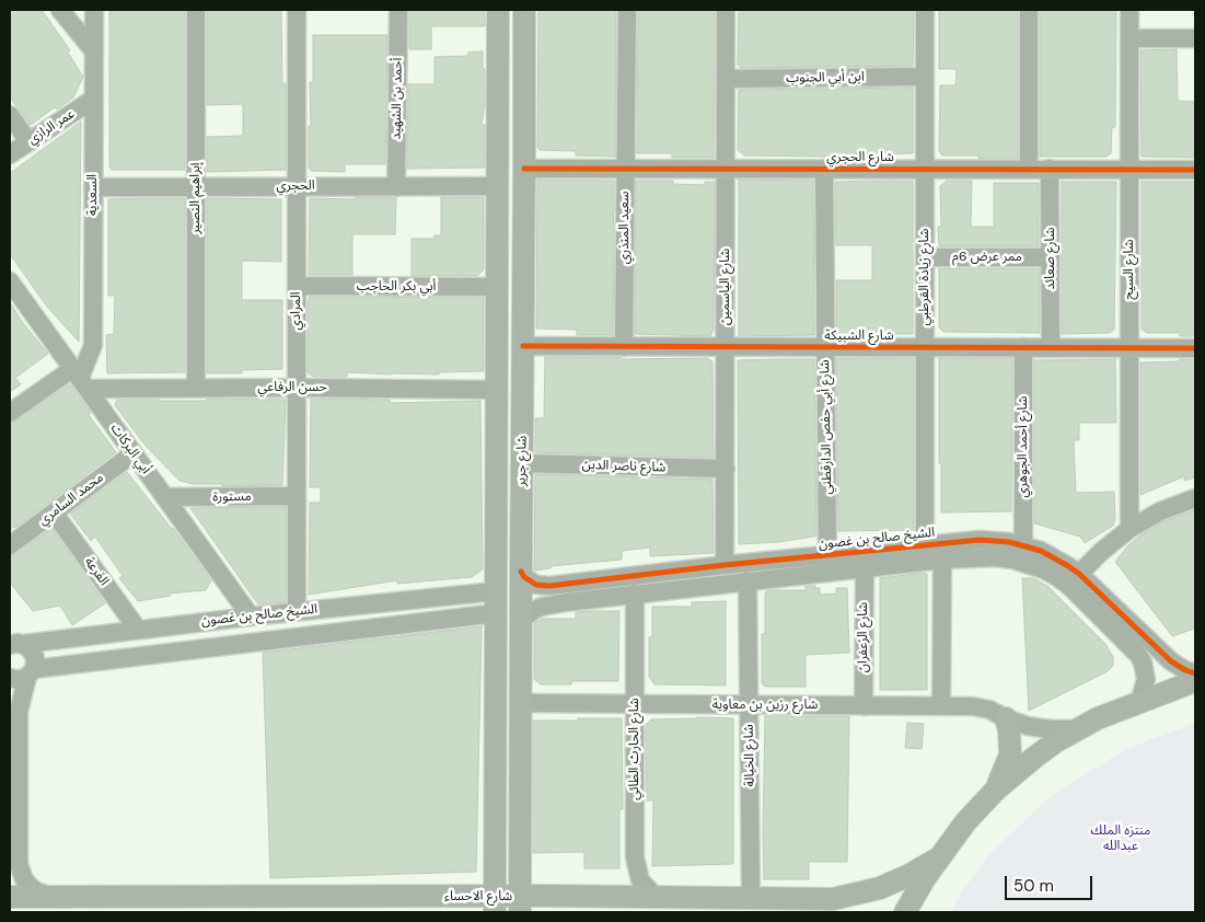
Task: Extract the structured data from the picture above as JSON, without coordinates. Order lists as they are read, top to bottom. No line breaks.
{"streets":{"main road":["شارع جرير","شارع الاحساء"],"street":["ابن أبي الجنوب","أحمد بن الشهيد","عمر الرازي","شارع الحجري","الحجري","السعدية","إبراهيم النصير","سعيد المنذري","ممر عرض 6م","شارع صعائد","شارع السيح","شارع زيادة القرطبي","أبي بكر الحاجب","شارع الياسمين","المرادي","شارع الشبيكة","حسن الرفاعي","شارع أبي حفص الدارقطني","شارع أحمد الجوهري","أبي البركات","شارع ناصر الدين","مستورة","محمد السامري","الشيخ صالح بن غصون","الفرعة","شارع الزعفران","شارع رزين بن معاوية","شارع الحارث الطائي","شارع الخيالة"]},"crossings":[["ابن أبي الجنوب","شارع زيادة القرطبي"],["ابن أبي الجنوب","شارع الياسمين"],["أحمد بن الشهيد","الحجري"],["عمر الرازي","السعدية"],["شارع الحجري","سعيد المنذري"],["شارع الحجري","شارع صعائد"],["شارع الحجري","شارع السيح"],["شارع الحجري","شارع زيادة القرطبي"],["شارع الحجري","شارع الياسمين"],["شارع الحجري","شارع أبي حفص الدارقطني"],["شارع الحجري","شارع جرير"],["الحجري","السعدية"],["الحجري","إبراهيم النصير"],["الحجري","المرادي"],["الحجري","شارع جرير"],["السعدية","حسن الرفاعي"],["السعدية","أبي البركات"],["إبراهيم النصير","حسن الرفاعي"],["سعيد المنذري","شارع الشبيكة"],["ممر عرض 6م","شارع صعائد"],["ممر عرض 6م","شارع زيادة القرطبي"],["شارع صعائد","شارع الشبيكة"],["شارع السيح","شارع الشبيكة"],["شارع زيادة القرطبي","شارع الشبيكة"],["شارع زيادة القرطبي","الشيخ صالح بن غصون"],["أبي بكر الحاجب","المرادي"],["أبي بكر الحاجب","شارع جرير"],["شارع الياسمين","شارع الشبيكة"],["شارع الياسمين","شارع ناصر الدين"],["شارع الياسمين","الشيخ صالح بن غصون"],["المرادي","حسن الرفاعي"],["المرادي","مستورة"],["المرادي","الشيخ صالح بن غصون"],["شارع الشبيكة","شارع أبي حفص الدارقطني"],["شارع الشبيكة","شارع أحمد الجوهري"],["شارع الشبيكة","شارع جرير"],["حسن الرفاعي","أبي البركات"],["حسن الرفاعي","شارع جرير"],["شارع أبي حفص الدارقطني","الشيخ صالح بن غصون"],["شارع أحمد الجوهري","الشيخ صالح بن غصون"],["أبي البركات","مستورة"],["أبي البركات","محمد السامري"],["أبي البركات","الشيخ صالح بن غصون"],["شارع جرير","شارع ناصر الدين"],["شارع جرير","الشيخ صالح بن غصون"],["شارع جرير","شارع رزين بن معاوية"],["شارع جرير","شارع الاحساء"],["محمد السامري","الفرعة"],["الشيخ صالح بن غصون","الفرعة"],["الشيخ صالح بن غصون","شارع الزعفران"],["الشيخ صالح بن غصون","شارع الحارث الطائي"],["الشيخ صالح بن غصون","شارع الخيالة"],["شارع الزعفران","شارع رزين بن معاوية"],["شارع رزين بن معاوية","شارع الحارث الطائي"],["شارع رزين بن معاوية","شارع الخيالة"],["شارع الحارث الطائي","شارع الاحساء"],["شارع الخيالة","شارع الاحساء"]],"parks":["منتزه الملك عبدالله"],"scale_bar":"50 m"}
